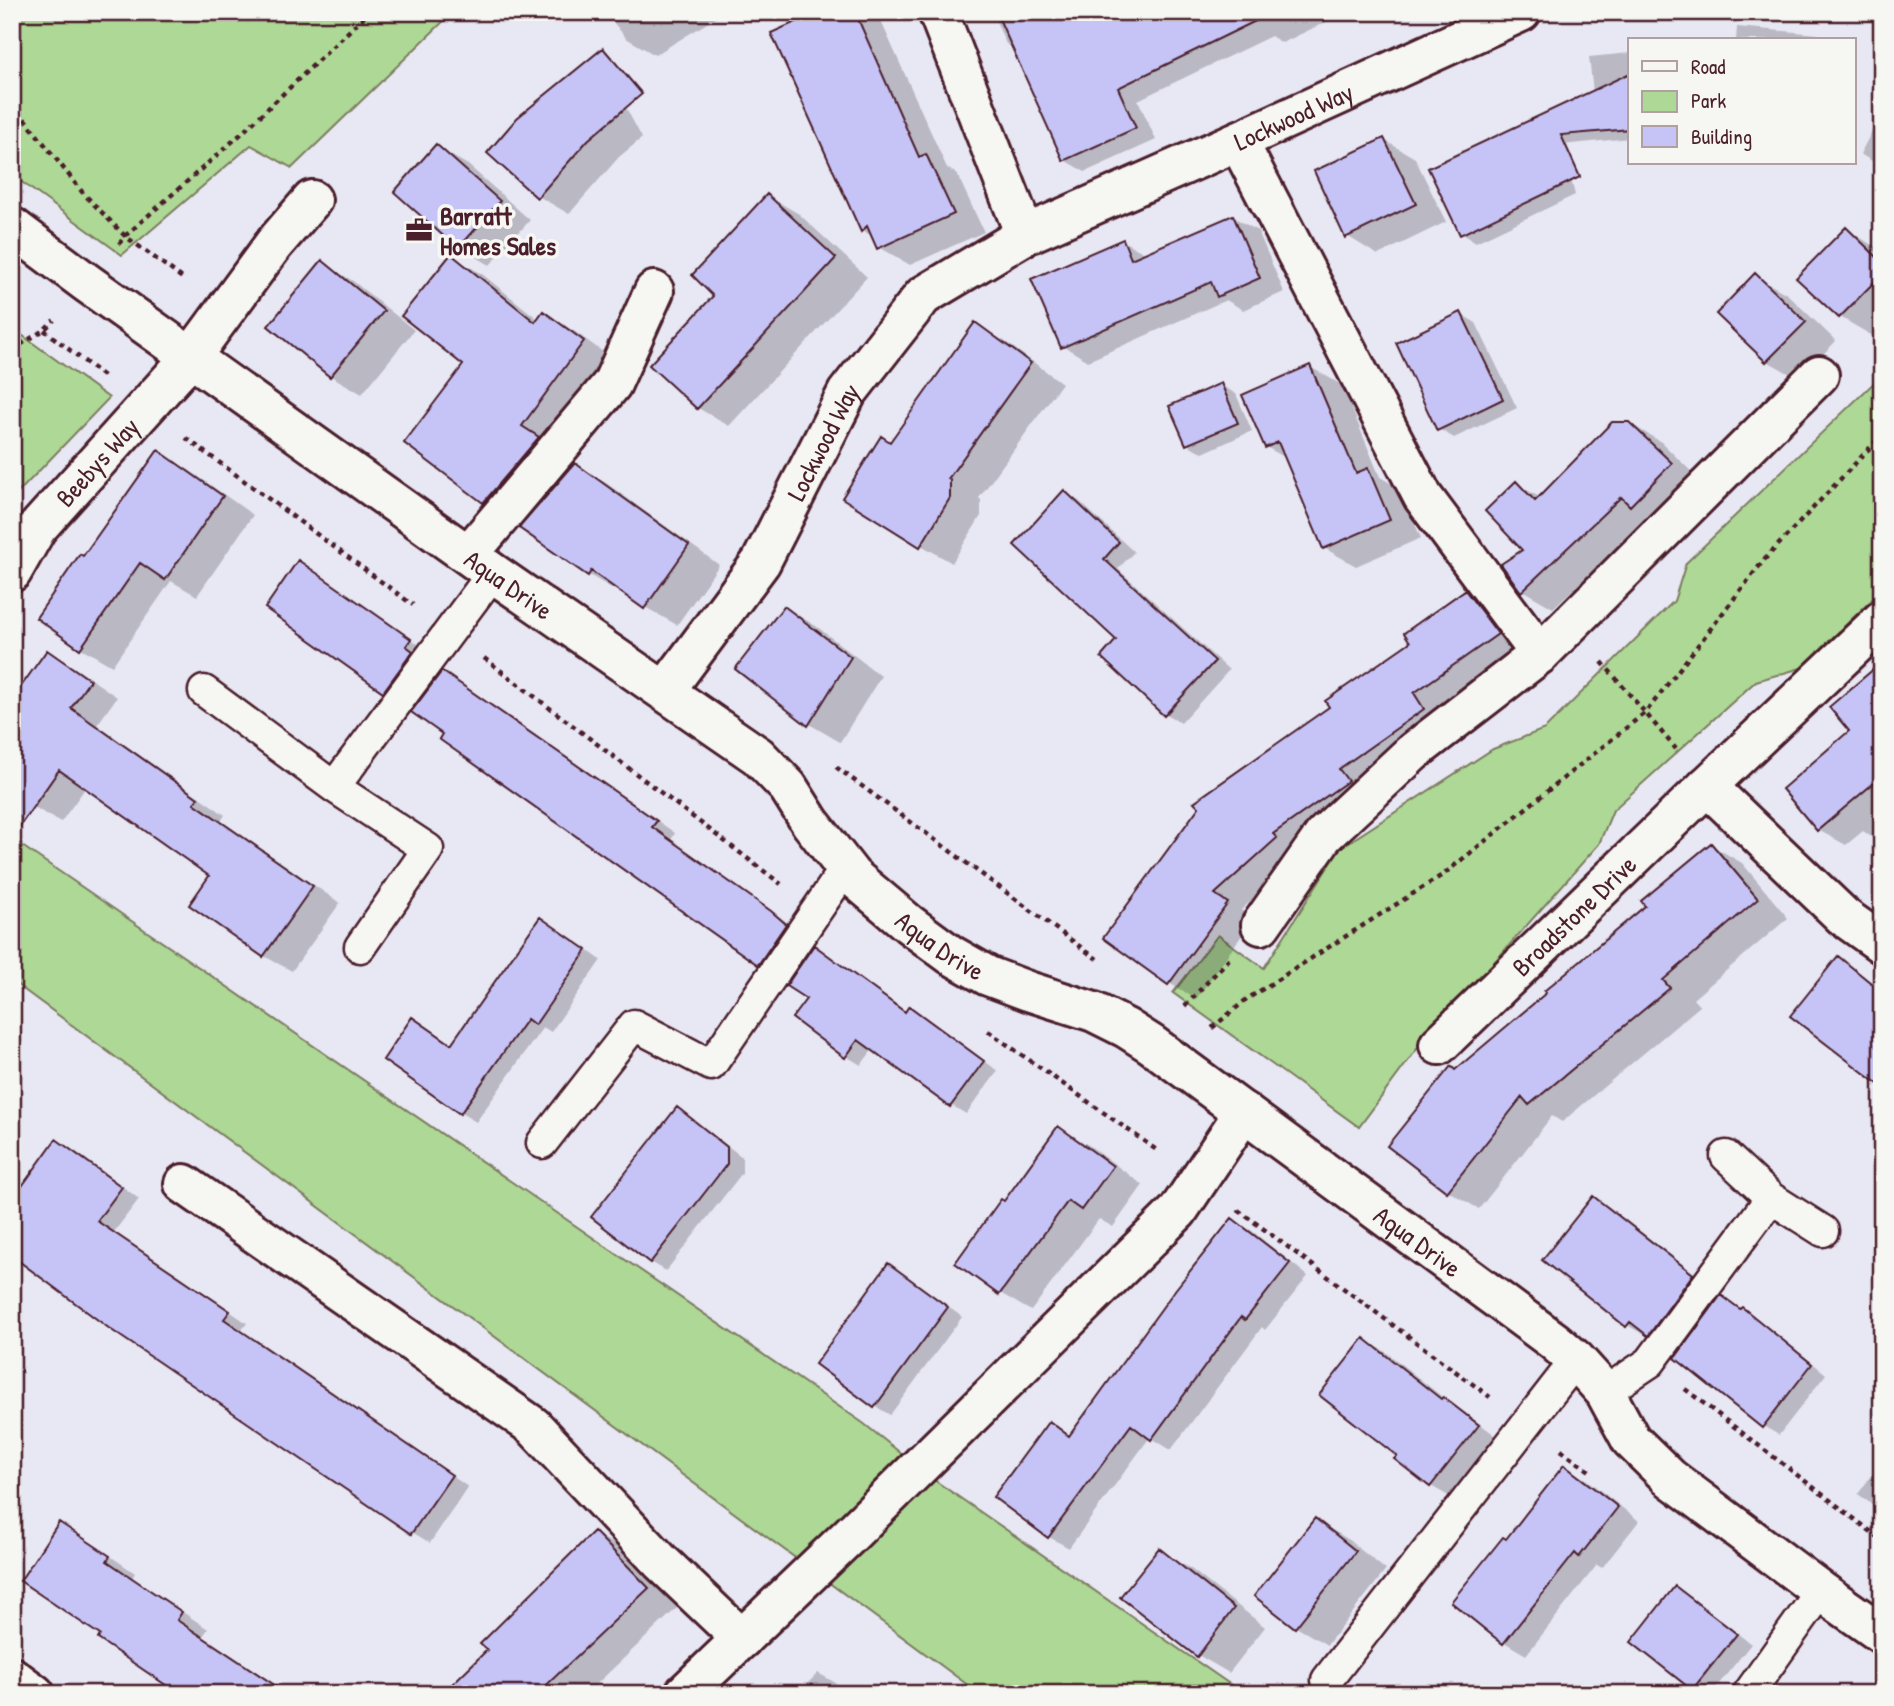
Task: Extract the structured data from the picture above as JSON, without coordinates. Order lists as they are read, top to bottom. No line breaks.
{"streets":{"street":["Lockwood Way","Beebys Way","Aqua Drive","Broadstone Drive"]},"crossings":[["Lockwood Way","Aqua Drive"],["Beebys Way","Aqua Drive"]],"places":{"office":["Barratt Homes Sales"]},"legend":["Road","Park","Building"]}
